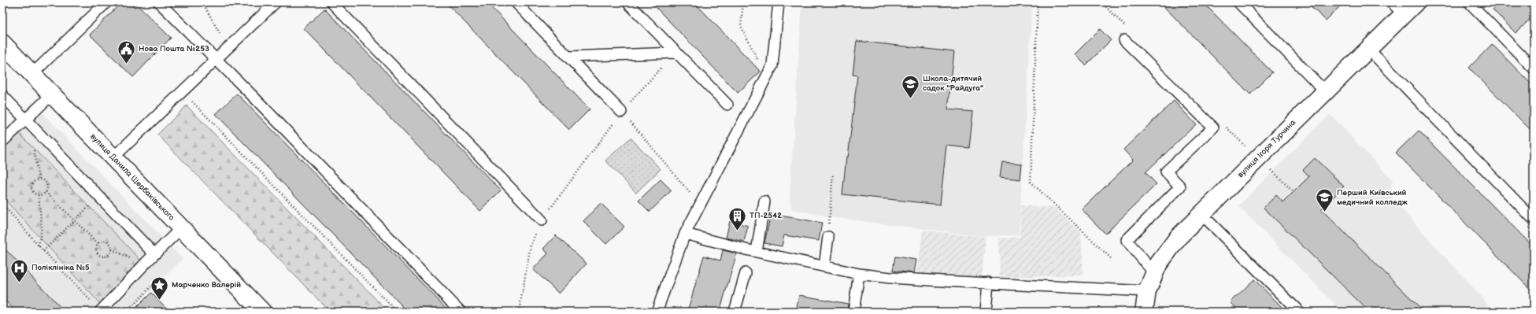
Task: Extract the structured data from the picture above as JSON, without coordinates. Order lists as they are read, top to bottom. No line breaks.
{"streets":{"street":["вулиця Ігоря Турчина","вулиця Данила Щербаківського"]},"places":{"public building":["Нова Пошта №253"],"school or university":["Школа-дитячий садок \"Райдуга\"","Перший Київський медичний колледж"],"building":["ТП-2542"],"hospital":["Поліклініка №5"],"place":["Марченко Валерій"]}}
